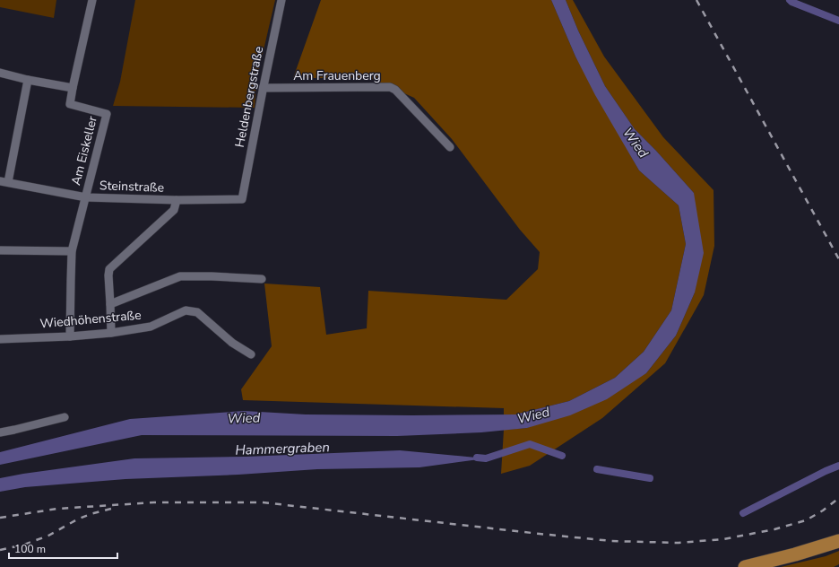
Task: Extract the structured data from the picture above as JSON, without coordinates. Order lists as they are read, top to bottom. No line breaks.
{"streets":{"street":["Am Frauenberg","Heldenbergstraße","Am Eiskeller","Steinstraße","Wiedhöhenstraße"]},"crossings":[["Am Frauenberg","Heldenbergstraße"],["Heldenbergstraße","Steinstraße"],["Am Eiskeller","Steinstraße"],["Am Eiskeller","Wiedhöhenstraße"]],"water":["Wied","Hammergraben"],"scale_bar":"100 m"}
